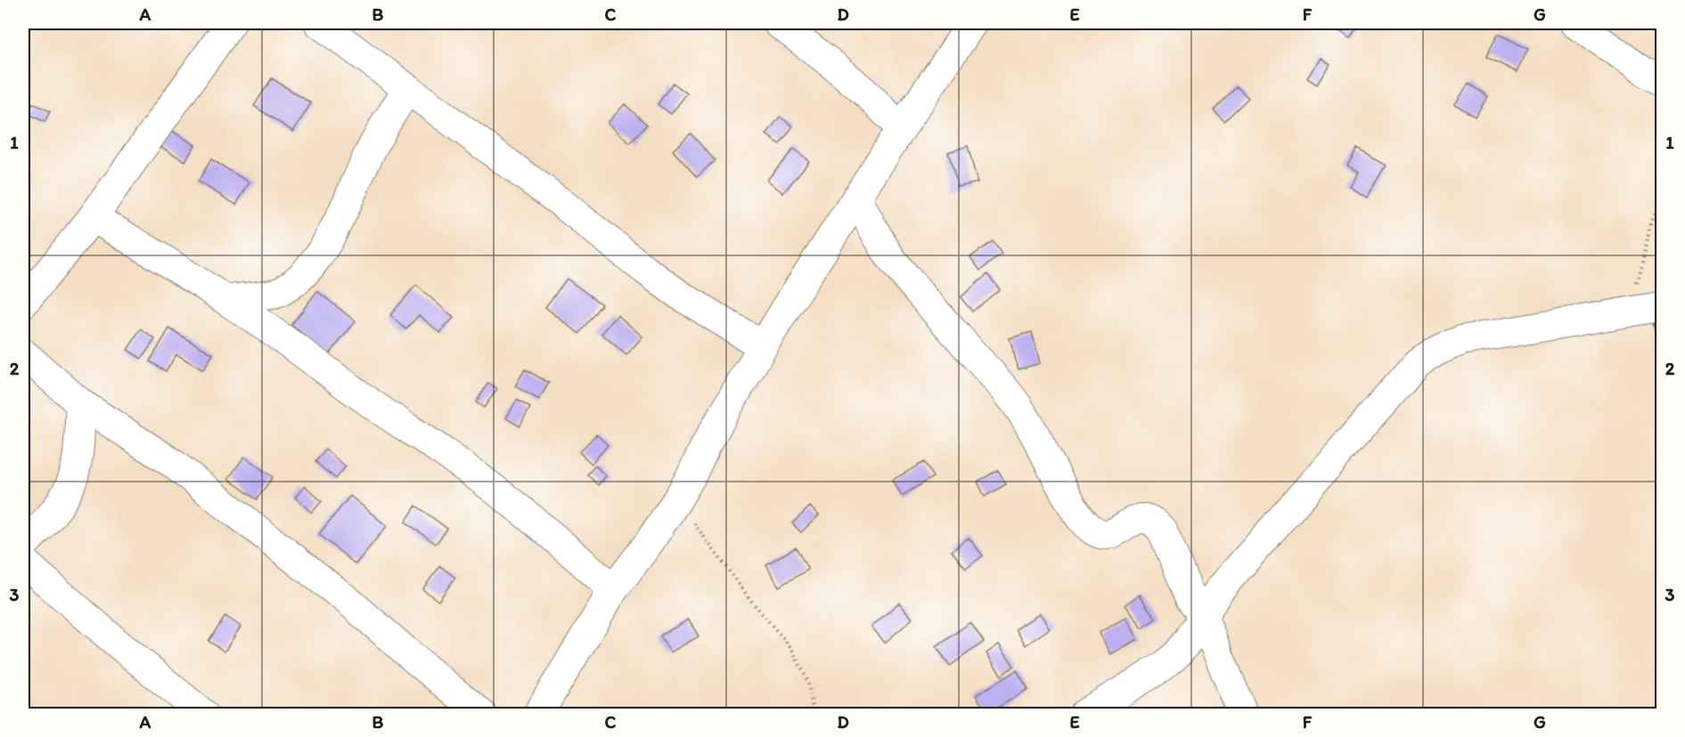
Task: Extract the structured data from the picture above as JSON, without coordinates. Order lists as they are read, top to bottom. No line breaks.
{"grid":{"columns":["A","B","C","D","E","F","G"],"rows":["1","2","3"]}}
